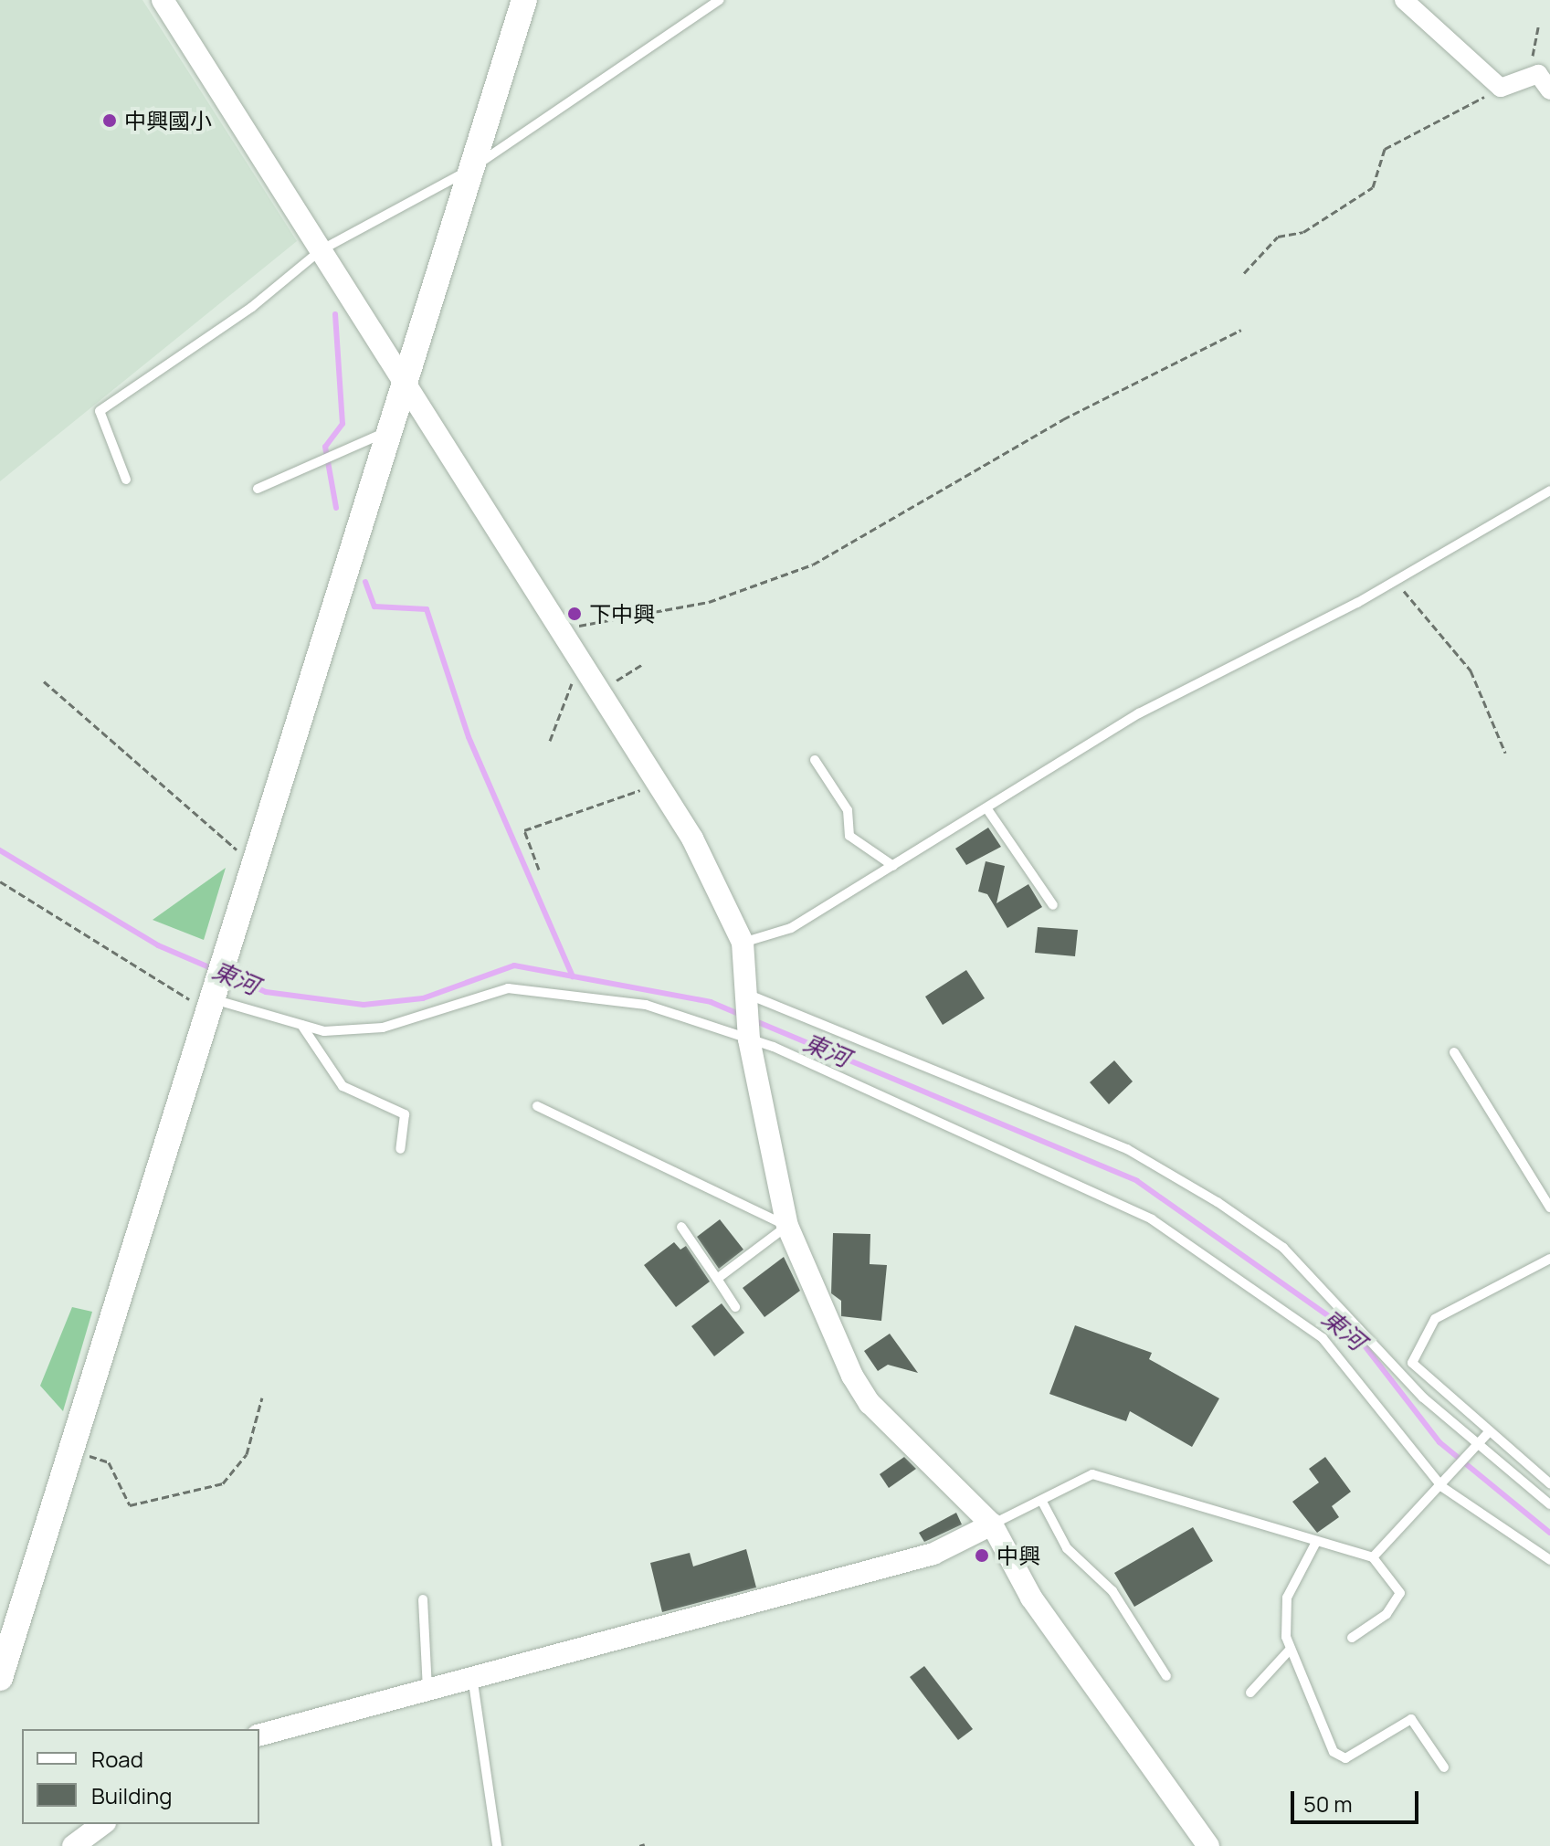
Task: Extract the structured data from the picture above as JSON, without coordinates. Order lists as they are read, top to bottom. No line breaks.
{"water":["東河"],"places":["中興國小","下中興","中興"],"legend":["Road","Building"],"scale_bar":"50 m"}
